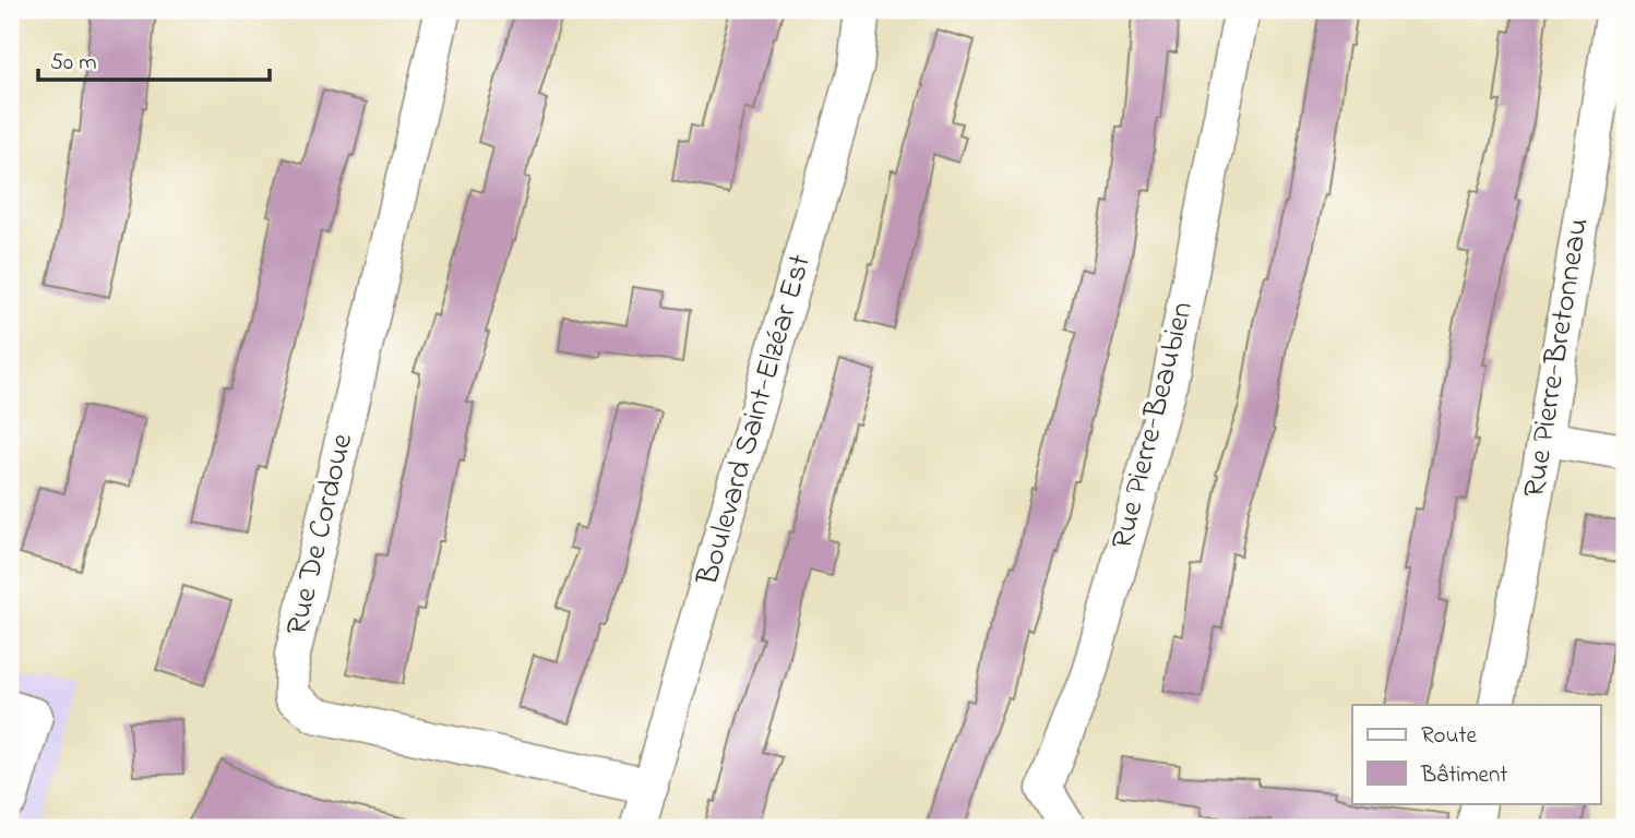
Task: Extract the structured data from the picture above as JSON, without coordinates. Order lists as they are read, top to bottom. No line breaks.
{"streets":{"street":["Rue Pierre-Bretonneau","Boulevard Saint-Elzéar Est","Rue Pierre-Beaubien","Rue De Cordoue"]},"crossings":[["Boulevard Saint-Elzéar Est","Rue De Cordoue"]],"legend":["Route","Bâtiment"],"scale_bar":"50 m"}
